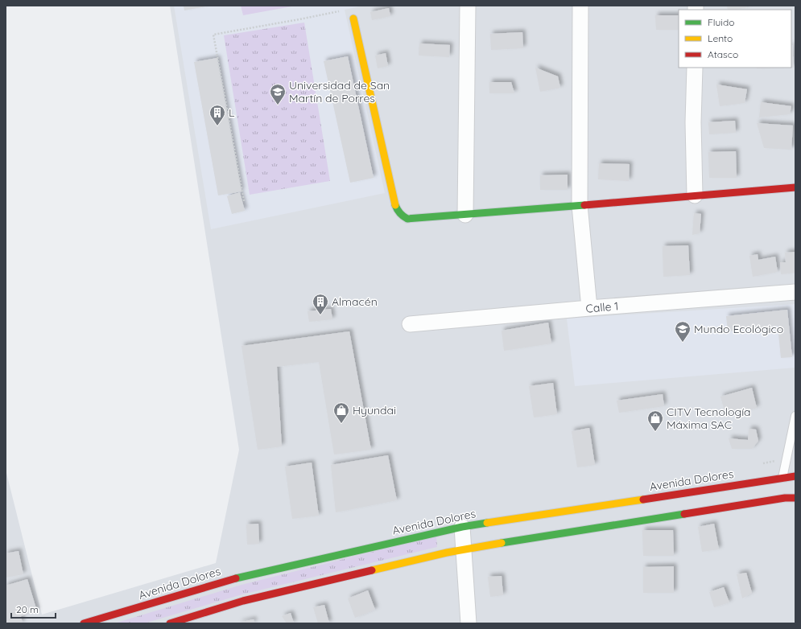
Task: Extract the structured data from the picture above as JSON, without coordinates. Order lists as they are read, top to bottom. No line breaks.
{"streets":{"main road":["Avenida Dolores"],"street":["Calle 1"]},"places":{"school or university":["Universidad de San Martín de Porres","Mundo Ecológico"],"building":["L","Almacén"],"shop":["Hyundai","CITV Tecnología Máxima SAC"]},"legend":["Fluido","Lento","Atasco"],"scale_bar":"20 m"}
